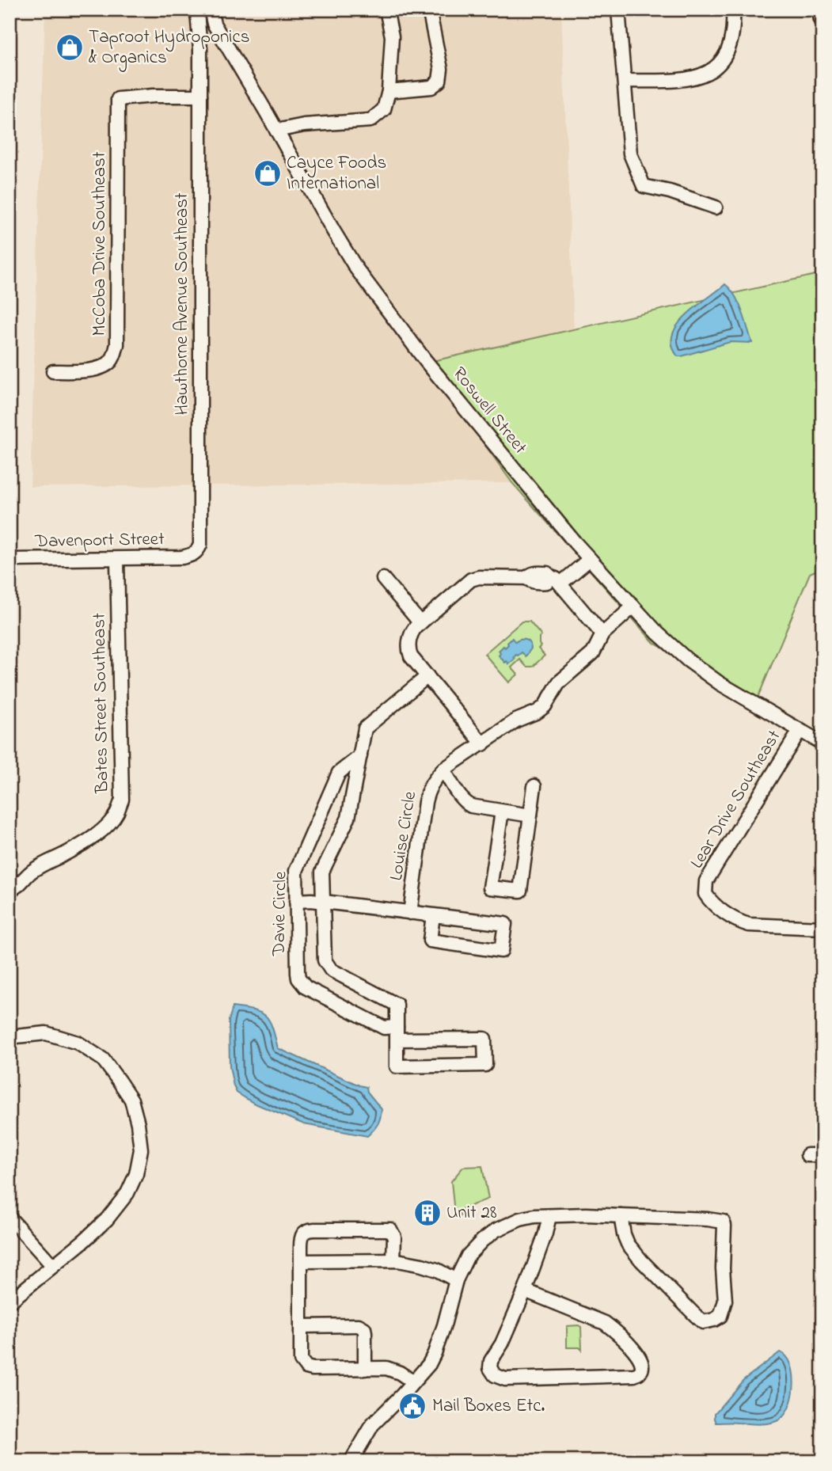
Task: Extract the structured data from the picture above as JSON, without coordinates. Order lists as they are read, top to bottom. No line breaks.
{"streets":{"street":["McCoba Drive Southeast","Hawthorne Avenue Southeast","Roswell Street","Davenport Street","Bates Street Southeast","Lear Drive Southeast","Louise Circle","Davie Circle"]},"crossings":[["McCoba Drive Southeast","Hawthorne Avenue Southeast"],["Hawthorne Avenue Southeast","Roswell Street"],["Hawthorne Avenue Southeast","Davenport Street"],["Roswell Street","Lear Drive Southeast"],["Davenport Street","Bates Street Southeast"]],"places":{"shop":["Taproot Hydroponics & Organics","Cayce Foods International"],"building":["Unit 28"],"public building":["Mail Boxes Etc."]}}
